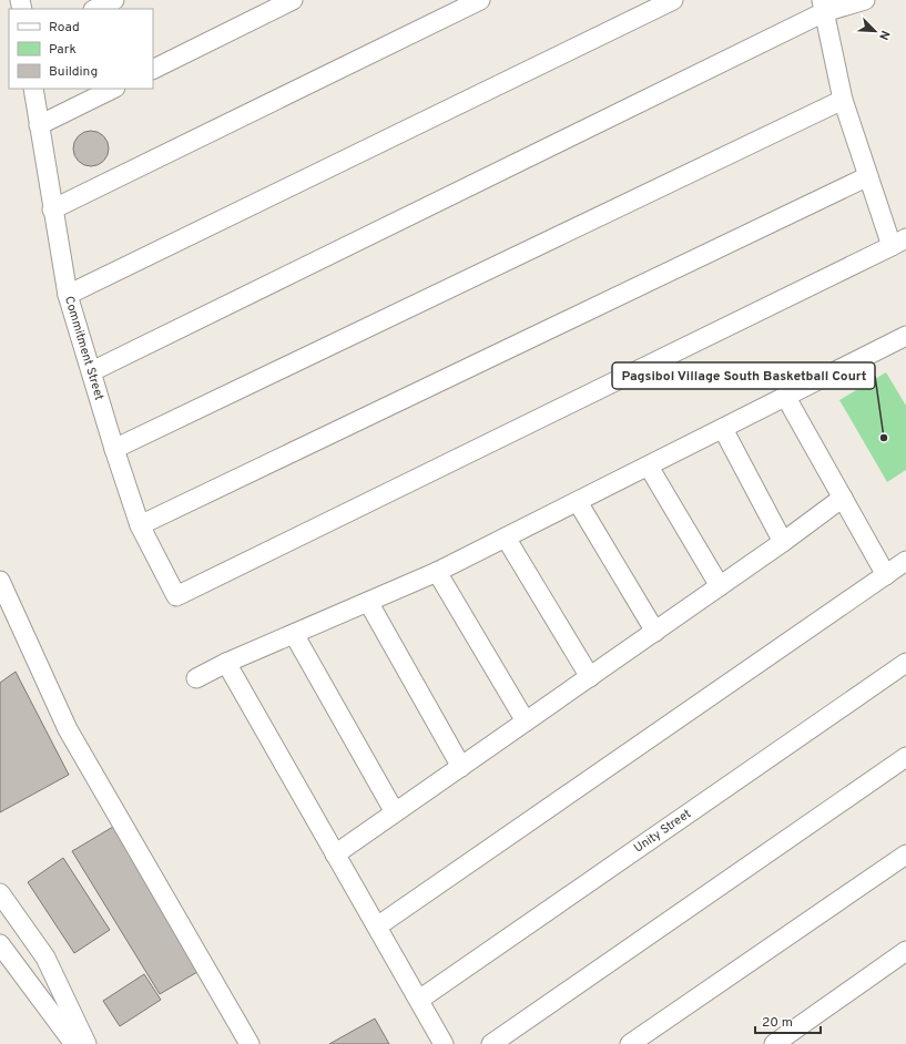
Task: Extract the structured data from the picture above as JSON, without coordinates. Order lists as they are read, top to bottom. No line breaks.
{"streets":{"street":["Commitment Street","Unity Street"]},"places":["Pagsibol Village South Basketball Court"],"legend":["Road","Park","Building"],"scale_bar":"20 m","north":"bottom right"}
